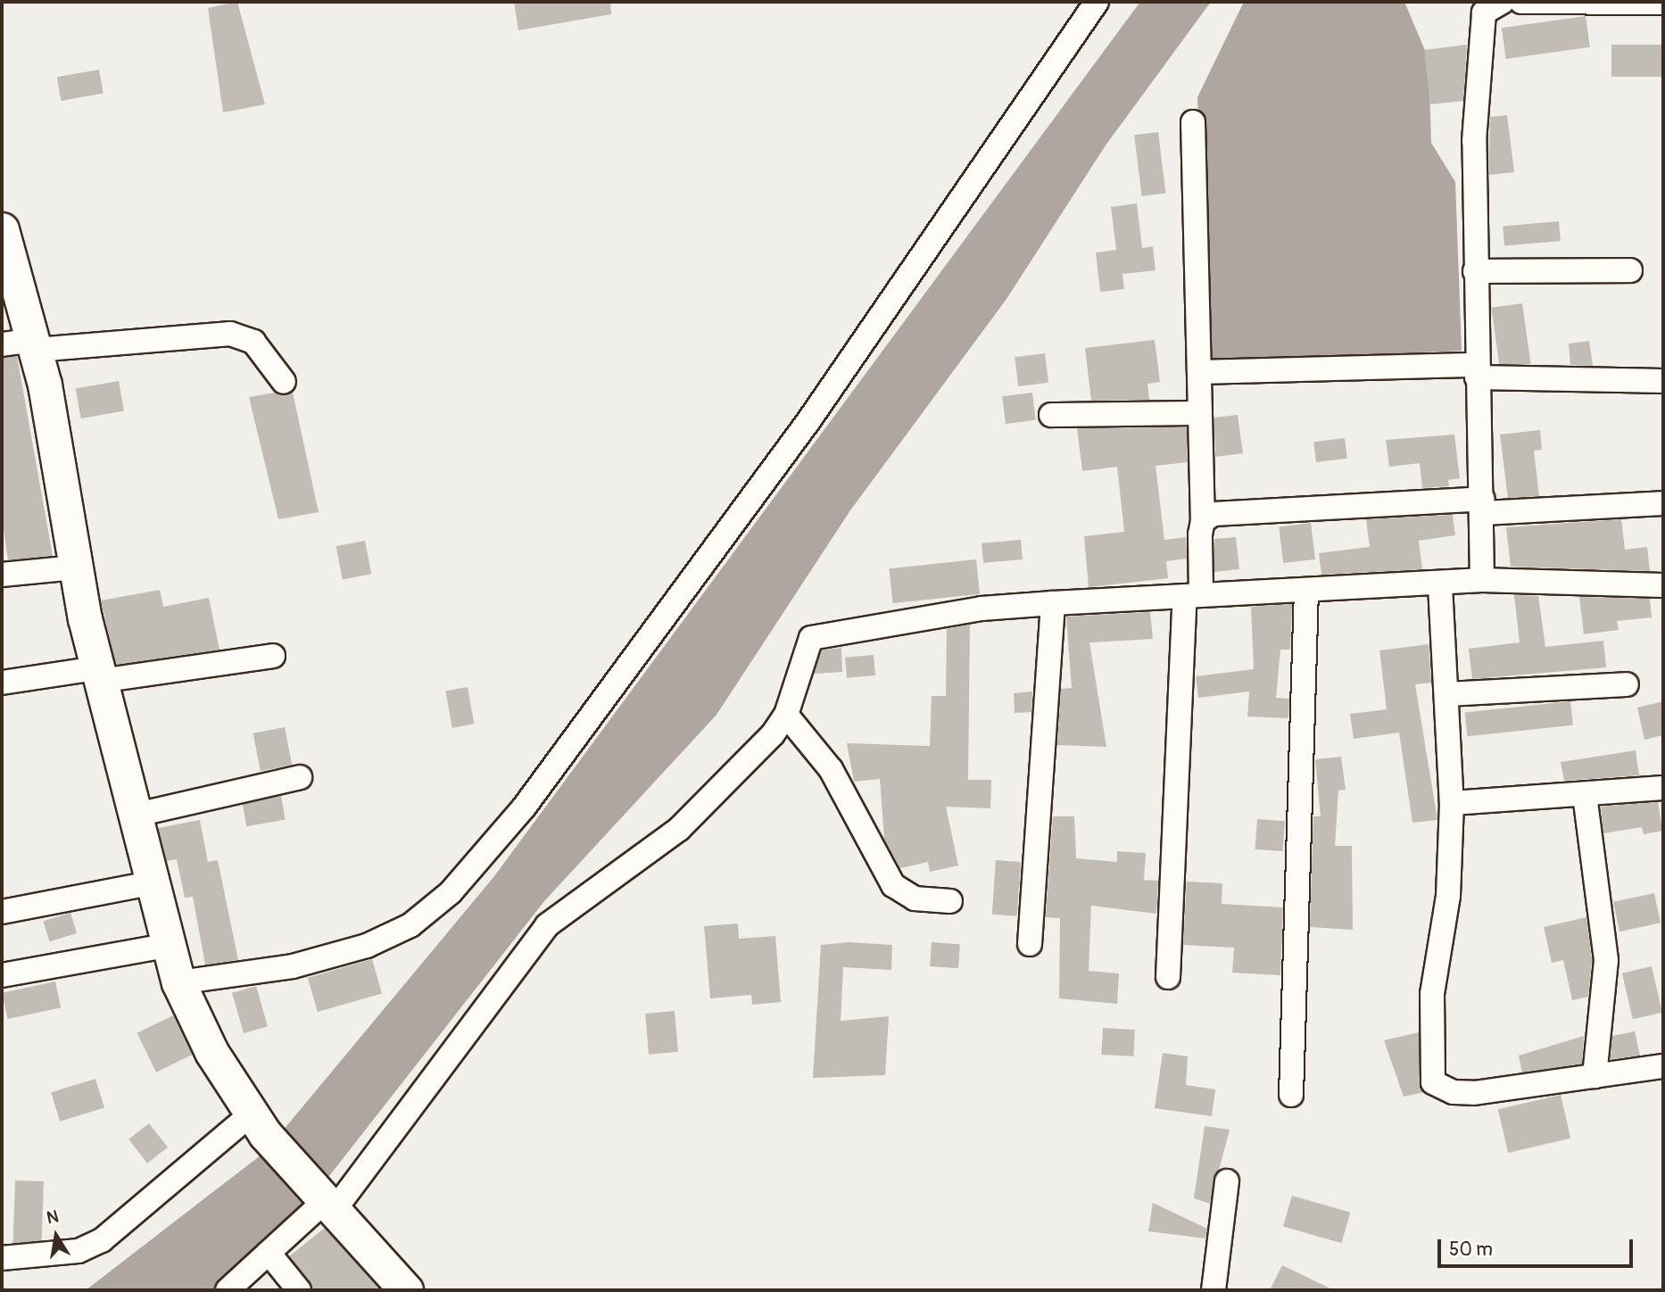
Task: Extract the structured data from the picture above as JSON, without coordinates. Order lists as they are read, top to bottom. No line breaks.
{"scale_bar":"50 m","north":"top"}
